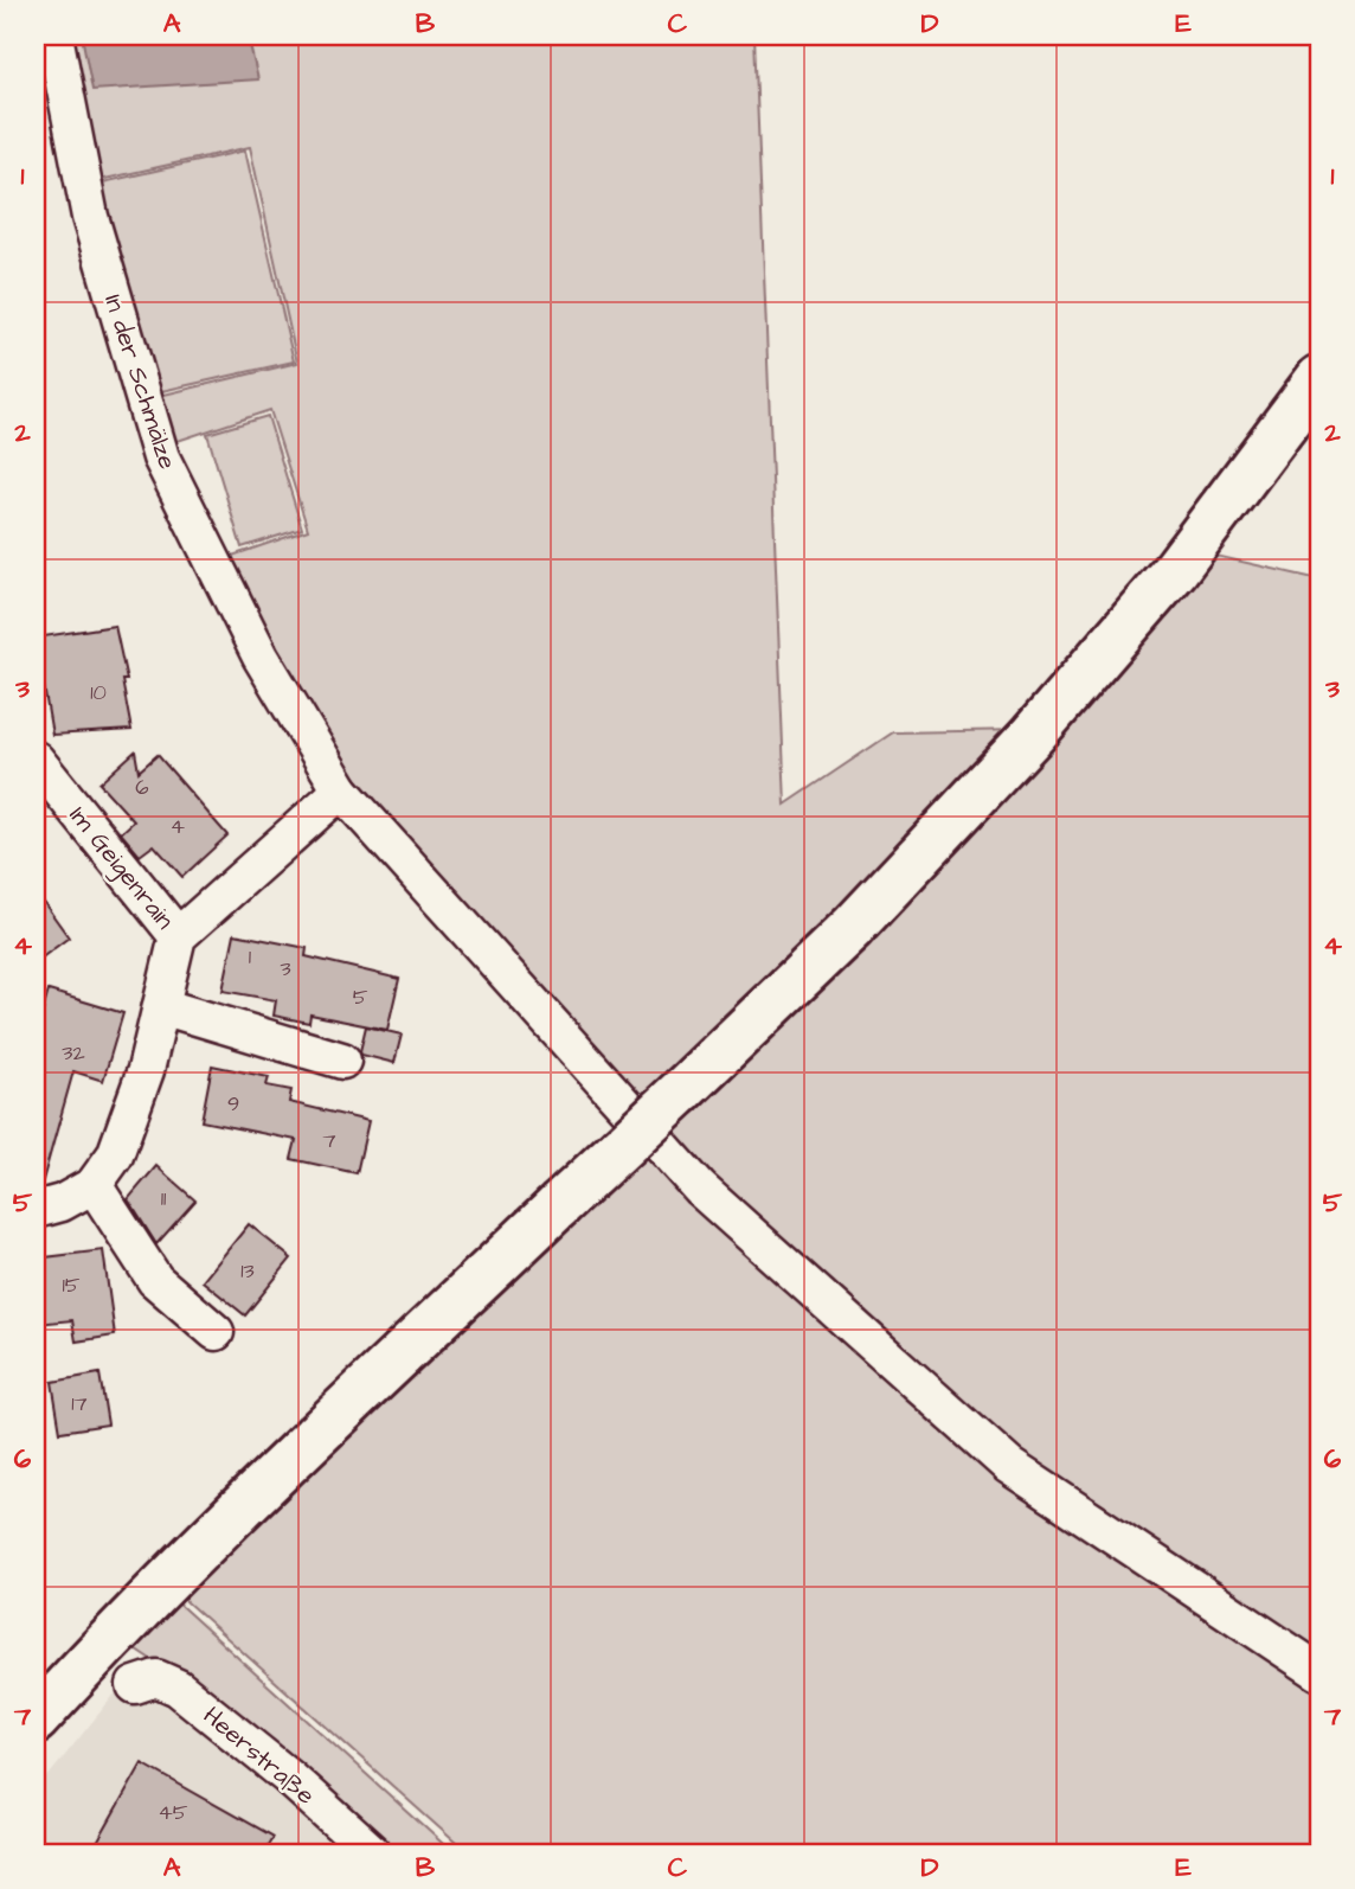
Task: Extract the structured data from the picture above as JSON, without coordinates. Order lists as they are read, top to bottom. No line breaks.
{"streets":{"street":["In der Schmälze","Im Geigenrain","Heerstraße"]},"crossings":[["In der Schmälze","Im Geigenrain"]],"house_numbers":["10","6","4","1","3","5","32","9","7","11","13","15","17","45"],"grid":{"columns":["A","B","C","D","E"],"rows":["1","2","3","4","5","6","7"]}}
